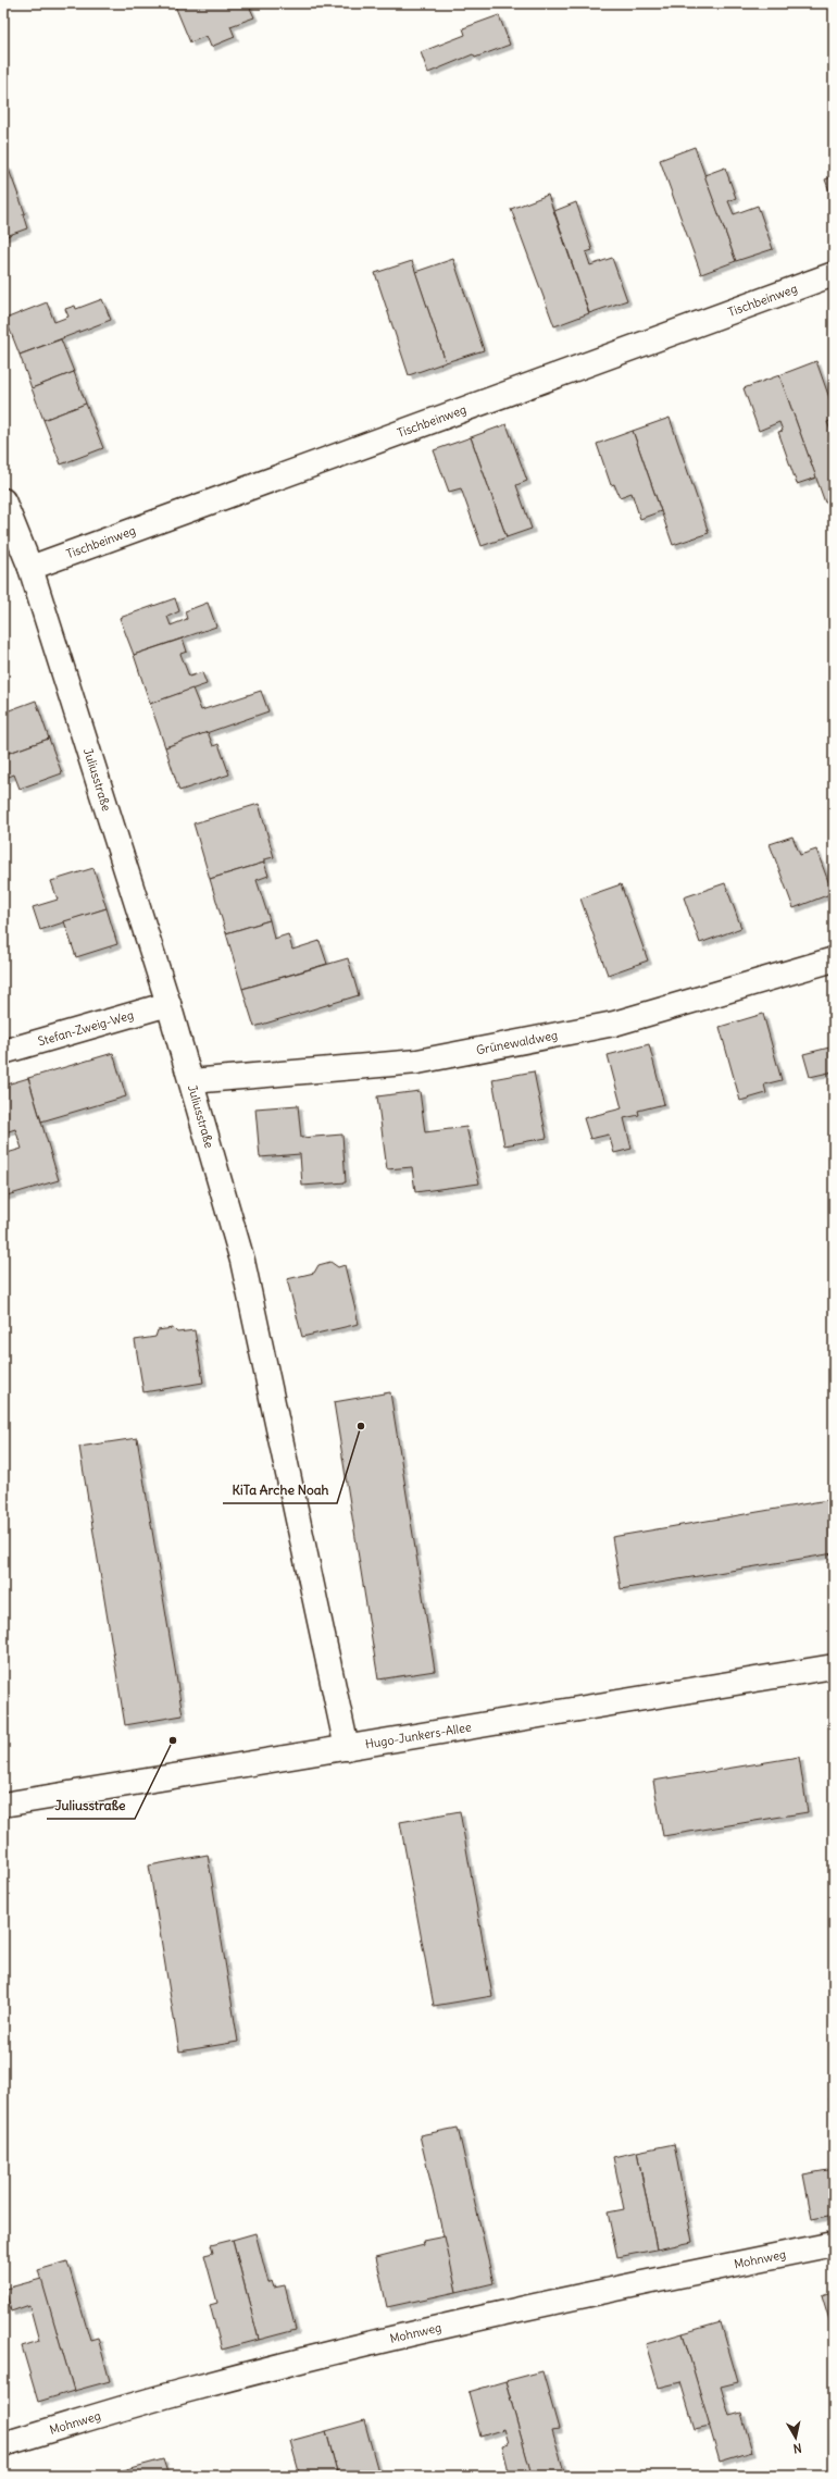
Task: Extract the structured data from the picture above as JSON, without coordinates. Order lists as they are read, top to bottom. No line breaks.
{"streets":{"street":["Tischbeinweg","Juliusstraße","Stefan-Zweig-Weg","Grünewaldweg","Hugo-Junkers-Allee","Mohnweg"]},"crossings":[["Tischbeinweg","Juliusstraße"],["Juliusstraße","Stefan-Zweig-Weg"],["Juliusstraße","Grünewaldweg"],["Juliusstraße","Hugo-Junkers-Allee"]],"places":["KiTa Arche Noah","Juliusstraße"],"north":"bottom"}
